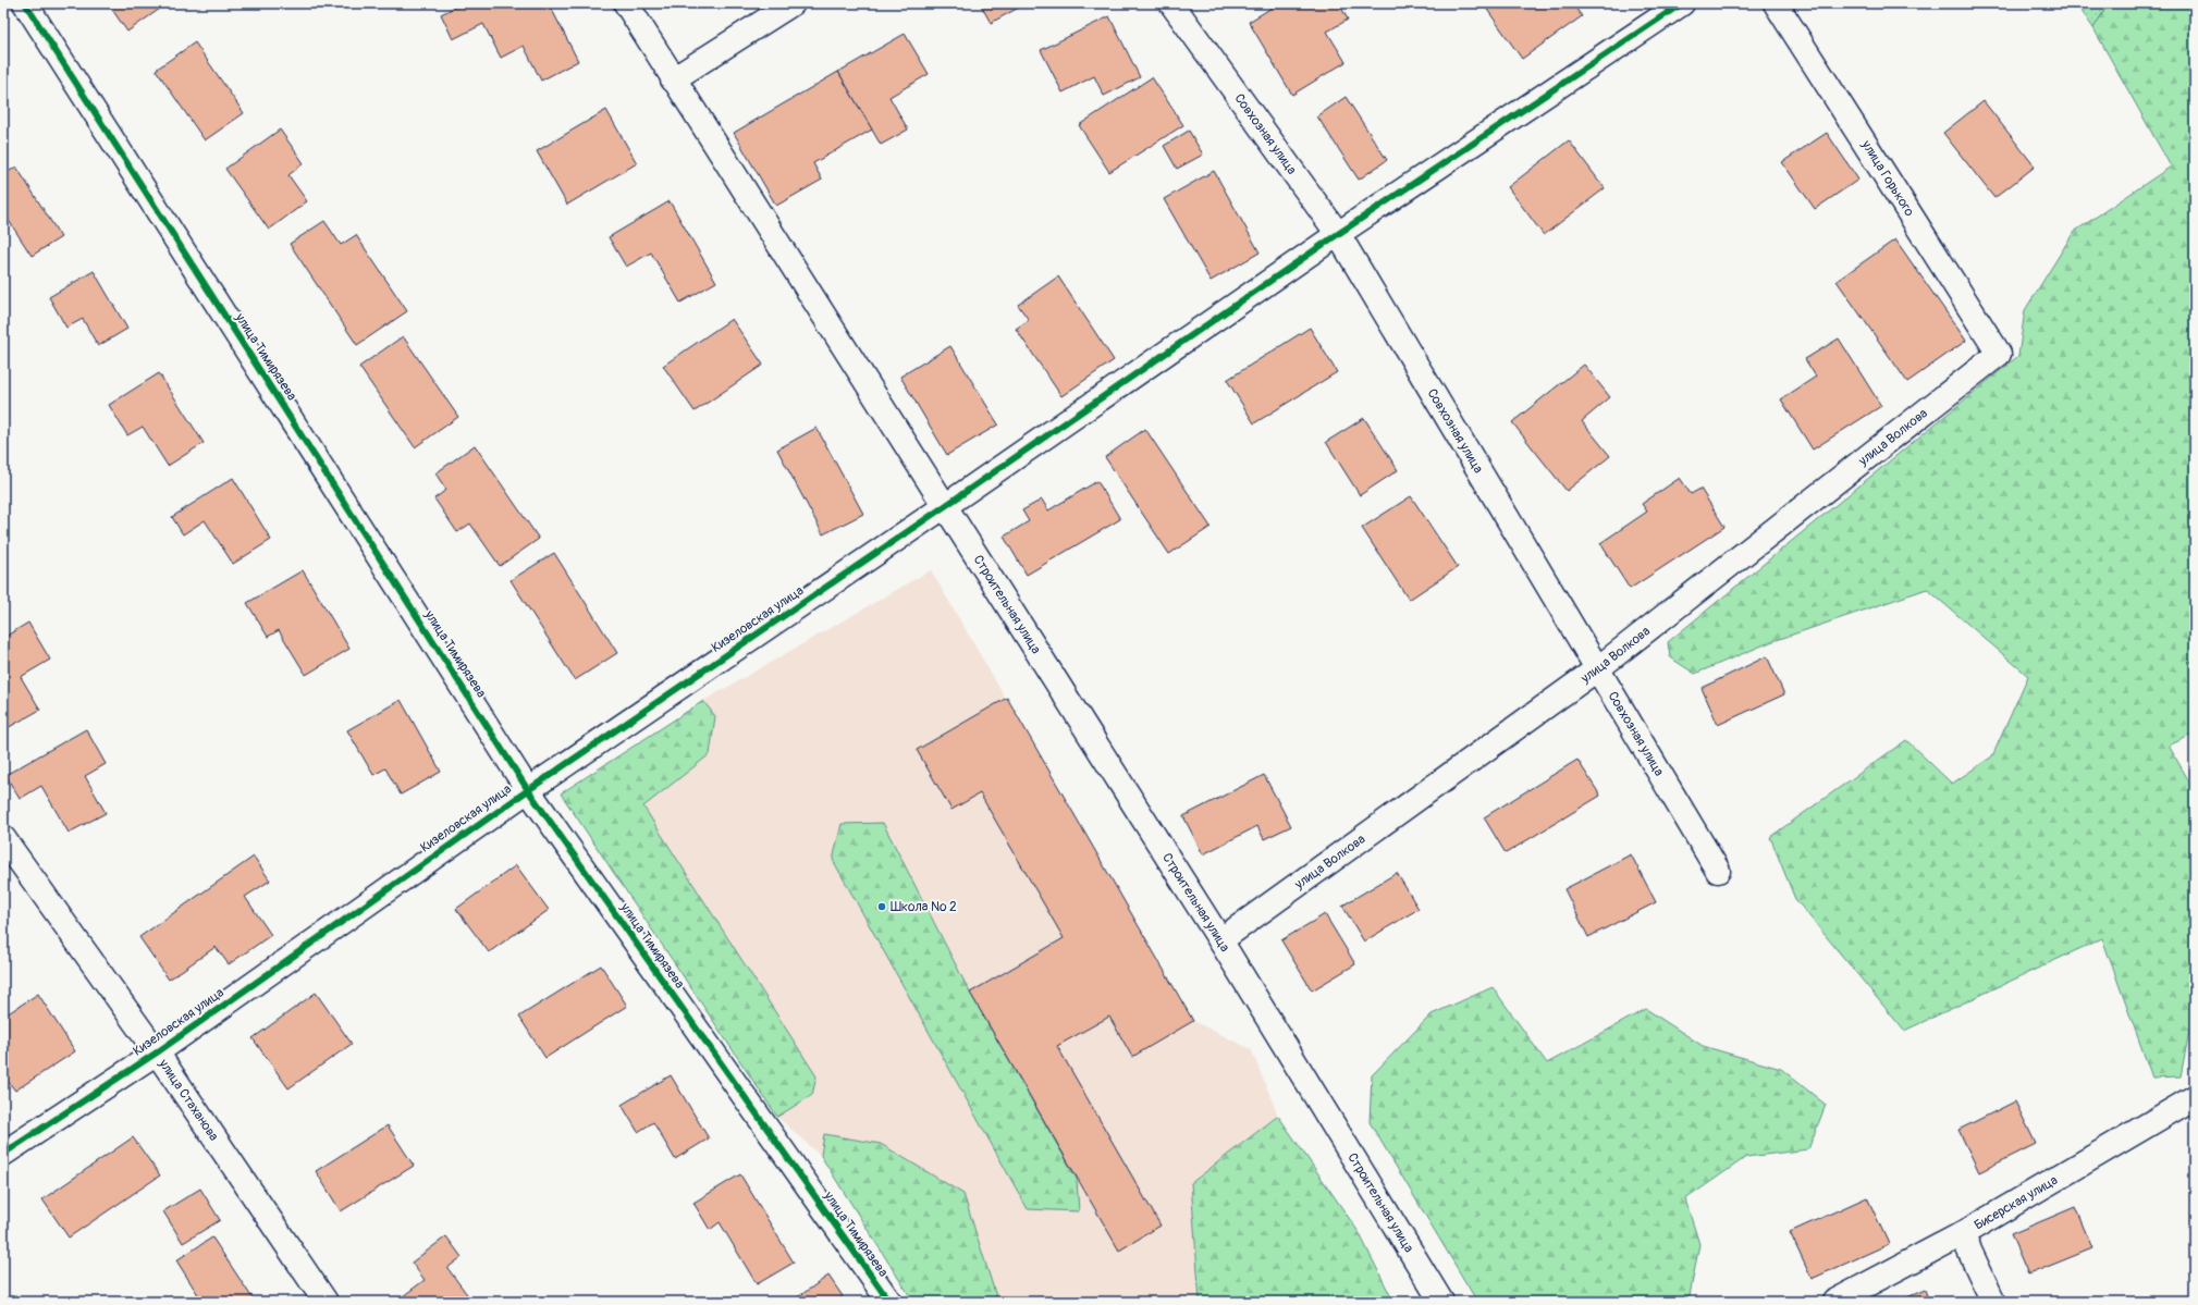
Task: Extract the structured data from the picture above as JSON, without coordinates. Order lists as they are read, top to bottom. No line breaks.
{"streets":{"street":["Совхозная улица","улица Горького","улица Тимирязева","улица Волкова","Строительная улица","Кизеловская улица","улица Стаханова","Бисерская улица"]},"crossings":[["Совхозная улица","улица Волкова"],["Совхозная улица","Кизеловская улица"],["улица Горького","улица Волкова"],["улица Тимирязева","Кизеловская улица"],["улица Волкова","Строительная улица"],["Строительная улица","Кизеловская улица"],["Кизеловская улица","улица Стаханова"]],"places":["Школа № 2"]}
